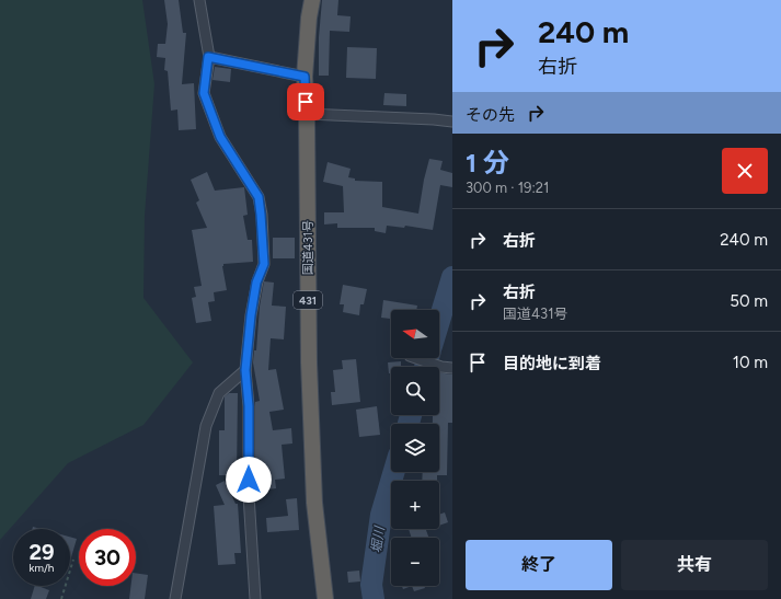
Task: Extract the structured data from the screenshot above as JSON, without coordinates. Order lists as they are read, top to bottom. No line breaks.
{"streets":{"highway":["国道431号","431"]},"water":["堀川"],"north":"left","page":{"turn":["240 m","右折"],"then":"その先","heading":["1 分","300 m · 19:21"],"list":[{"name":"右折","value":"240 m"},{"name":"右折","note":"国道431号","value":"50 m"},{"name":"目的地に到着","value":"10 m"}],"map_buttons":["+","−"],"speed":"29 km/h","limit":"30","buttons":["終了","共有"]}}
